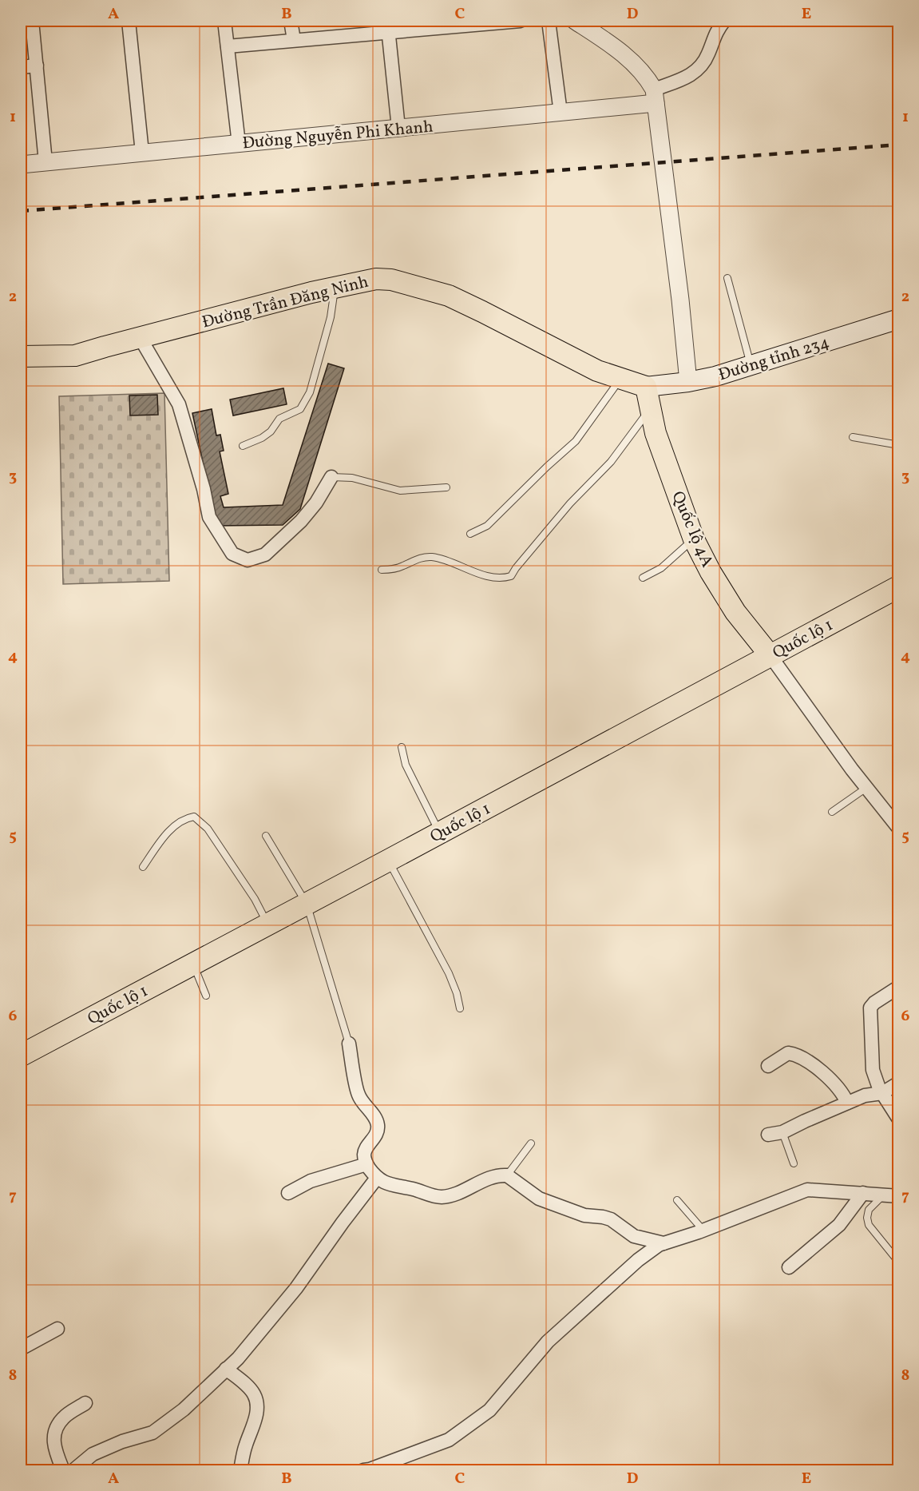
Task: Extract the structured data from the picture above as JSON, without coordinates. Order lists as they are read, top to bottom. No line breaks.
{"streets":{"highway":["Quốc lộ 1"],"main road":["Đường Trần Đăng Ninh","Đường tỉnh 234","Quốc lộ 4A"],"street":["Đường Nguyễn Phi Khanh"]},"crossings":[["Đường Trần Đăng Ninh","Đường tỉnh 234"],["Đường Trần Đăng Ninh","Quốc lộ 4A"],["Đường tỉnh 234","Quốc lộ 4A"],["Quốc lộ 4A","Quốc lộ 1"]],"grid":{"columns":["A","B","C","D","E"],"rows":["1","2","3","4","5","6","7","8"]}}
